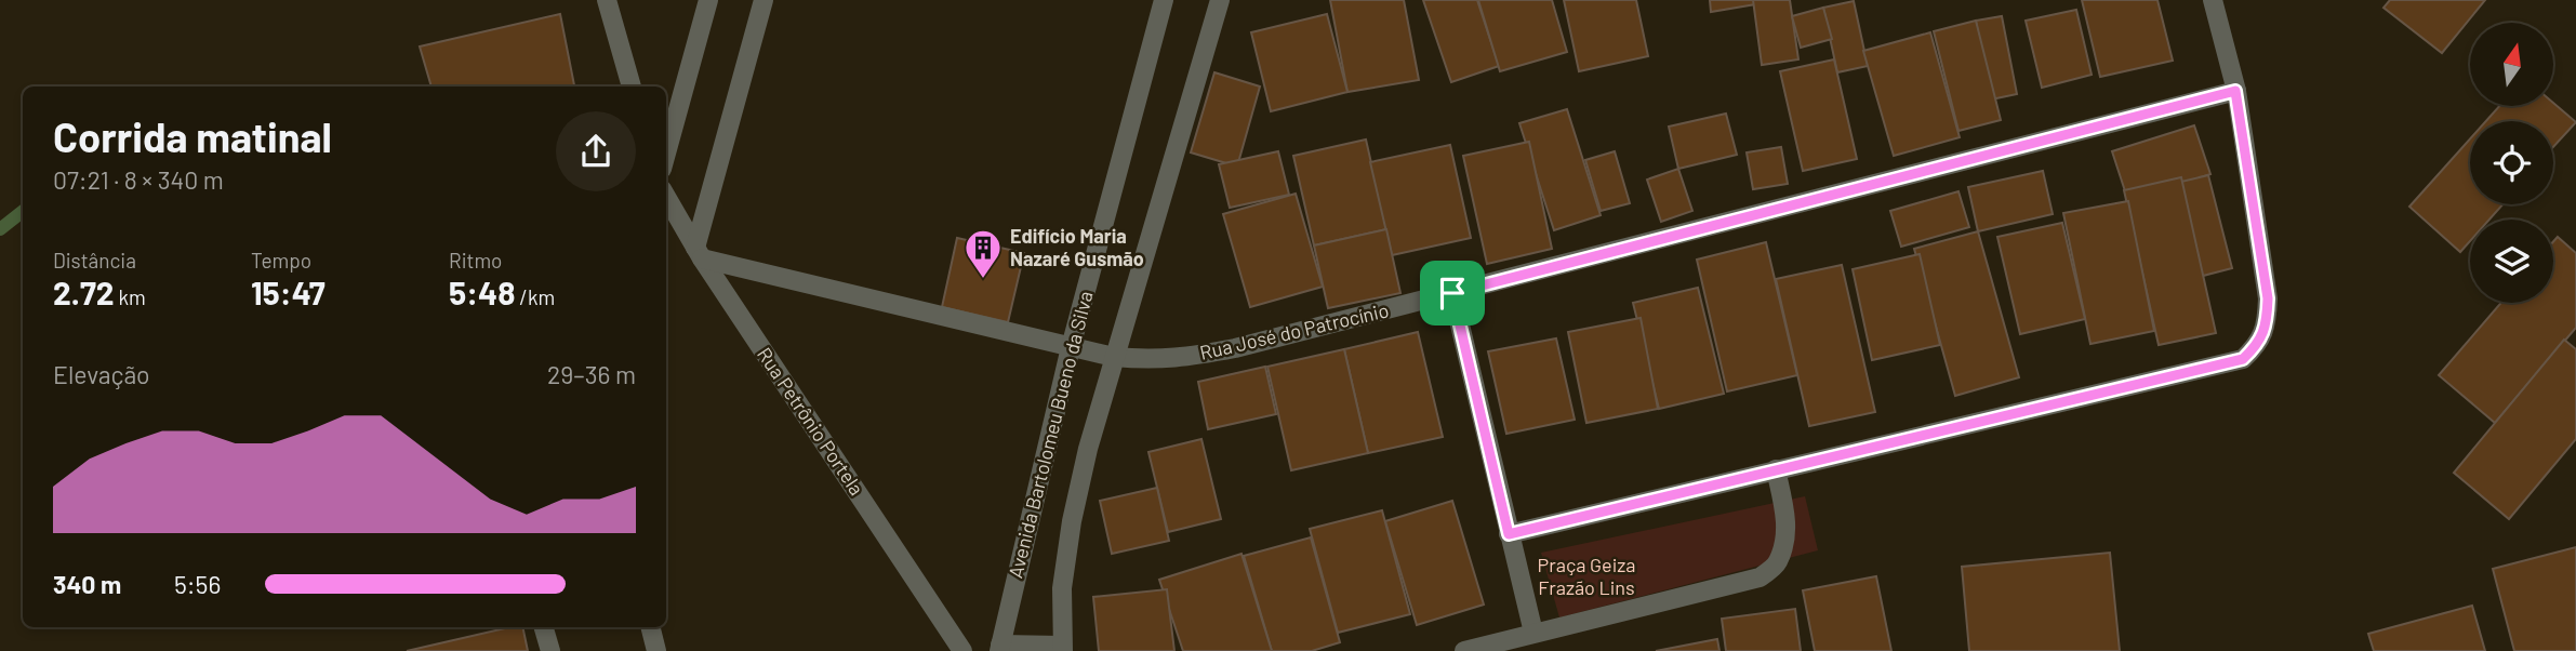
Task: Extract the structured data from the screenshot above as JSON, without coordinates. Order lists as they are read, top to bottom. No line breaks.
{"streets":{"street":["Rua José do Patrocínio","Rua Petrônio Portela","Avenida Bartolomeu Bueno da Silva"]},"crossings":[["Rua José do Patrocínio","Rua Petrônio Portela"],["Rua José do Patrocínio","Avenida Bartolomeu Bueno da Silva"]],"parks":["Praça Geiza Frazão Lins"],"places":{"building":["Edifício Maria Nazaré Gusmão"]},"north":"top","page":{"heading":["Corrida matinal","07:21 · 8 × 340 m"],"stats":[["Distância","2.72 km"],["Tempo","15:47"],["Ritmo","5:48 /km"]],"chart":["Elevação","29–36 m"],"list":[{"name":"340 m","note":"5:56"}]}}
